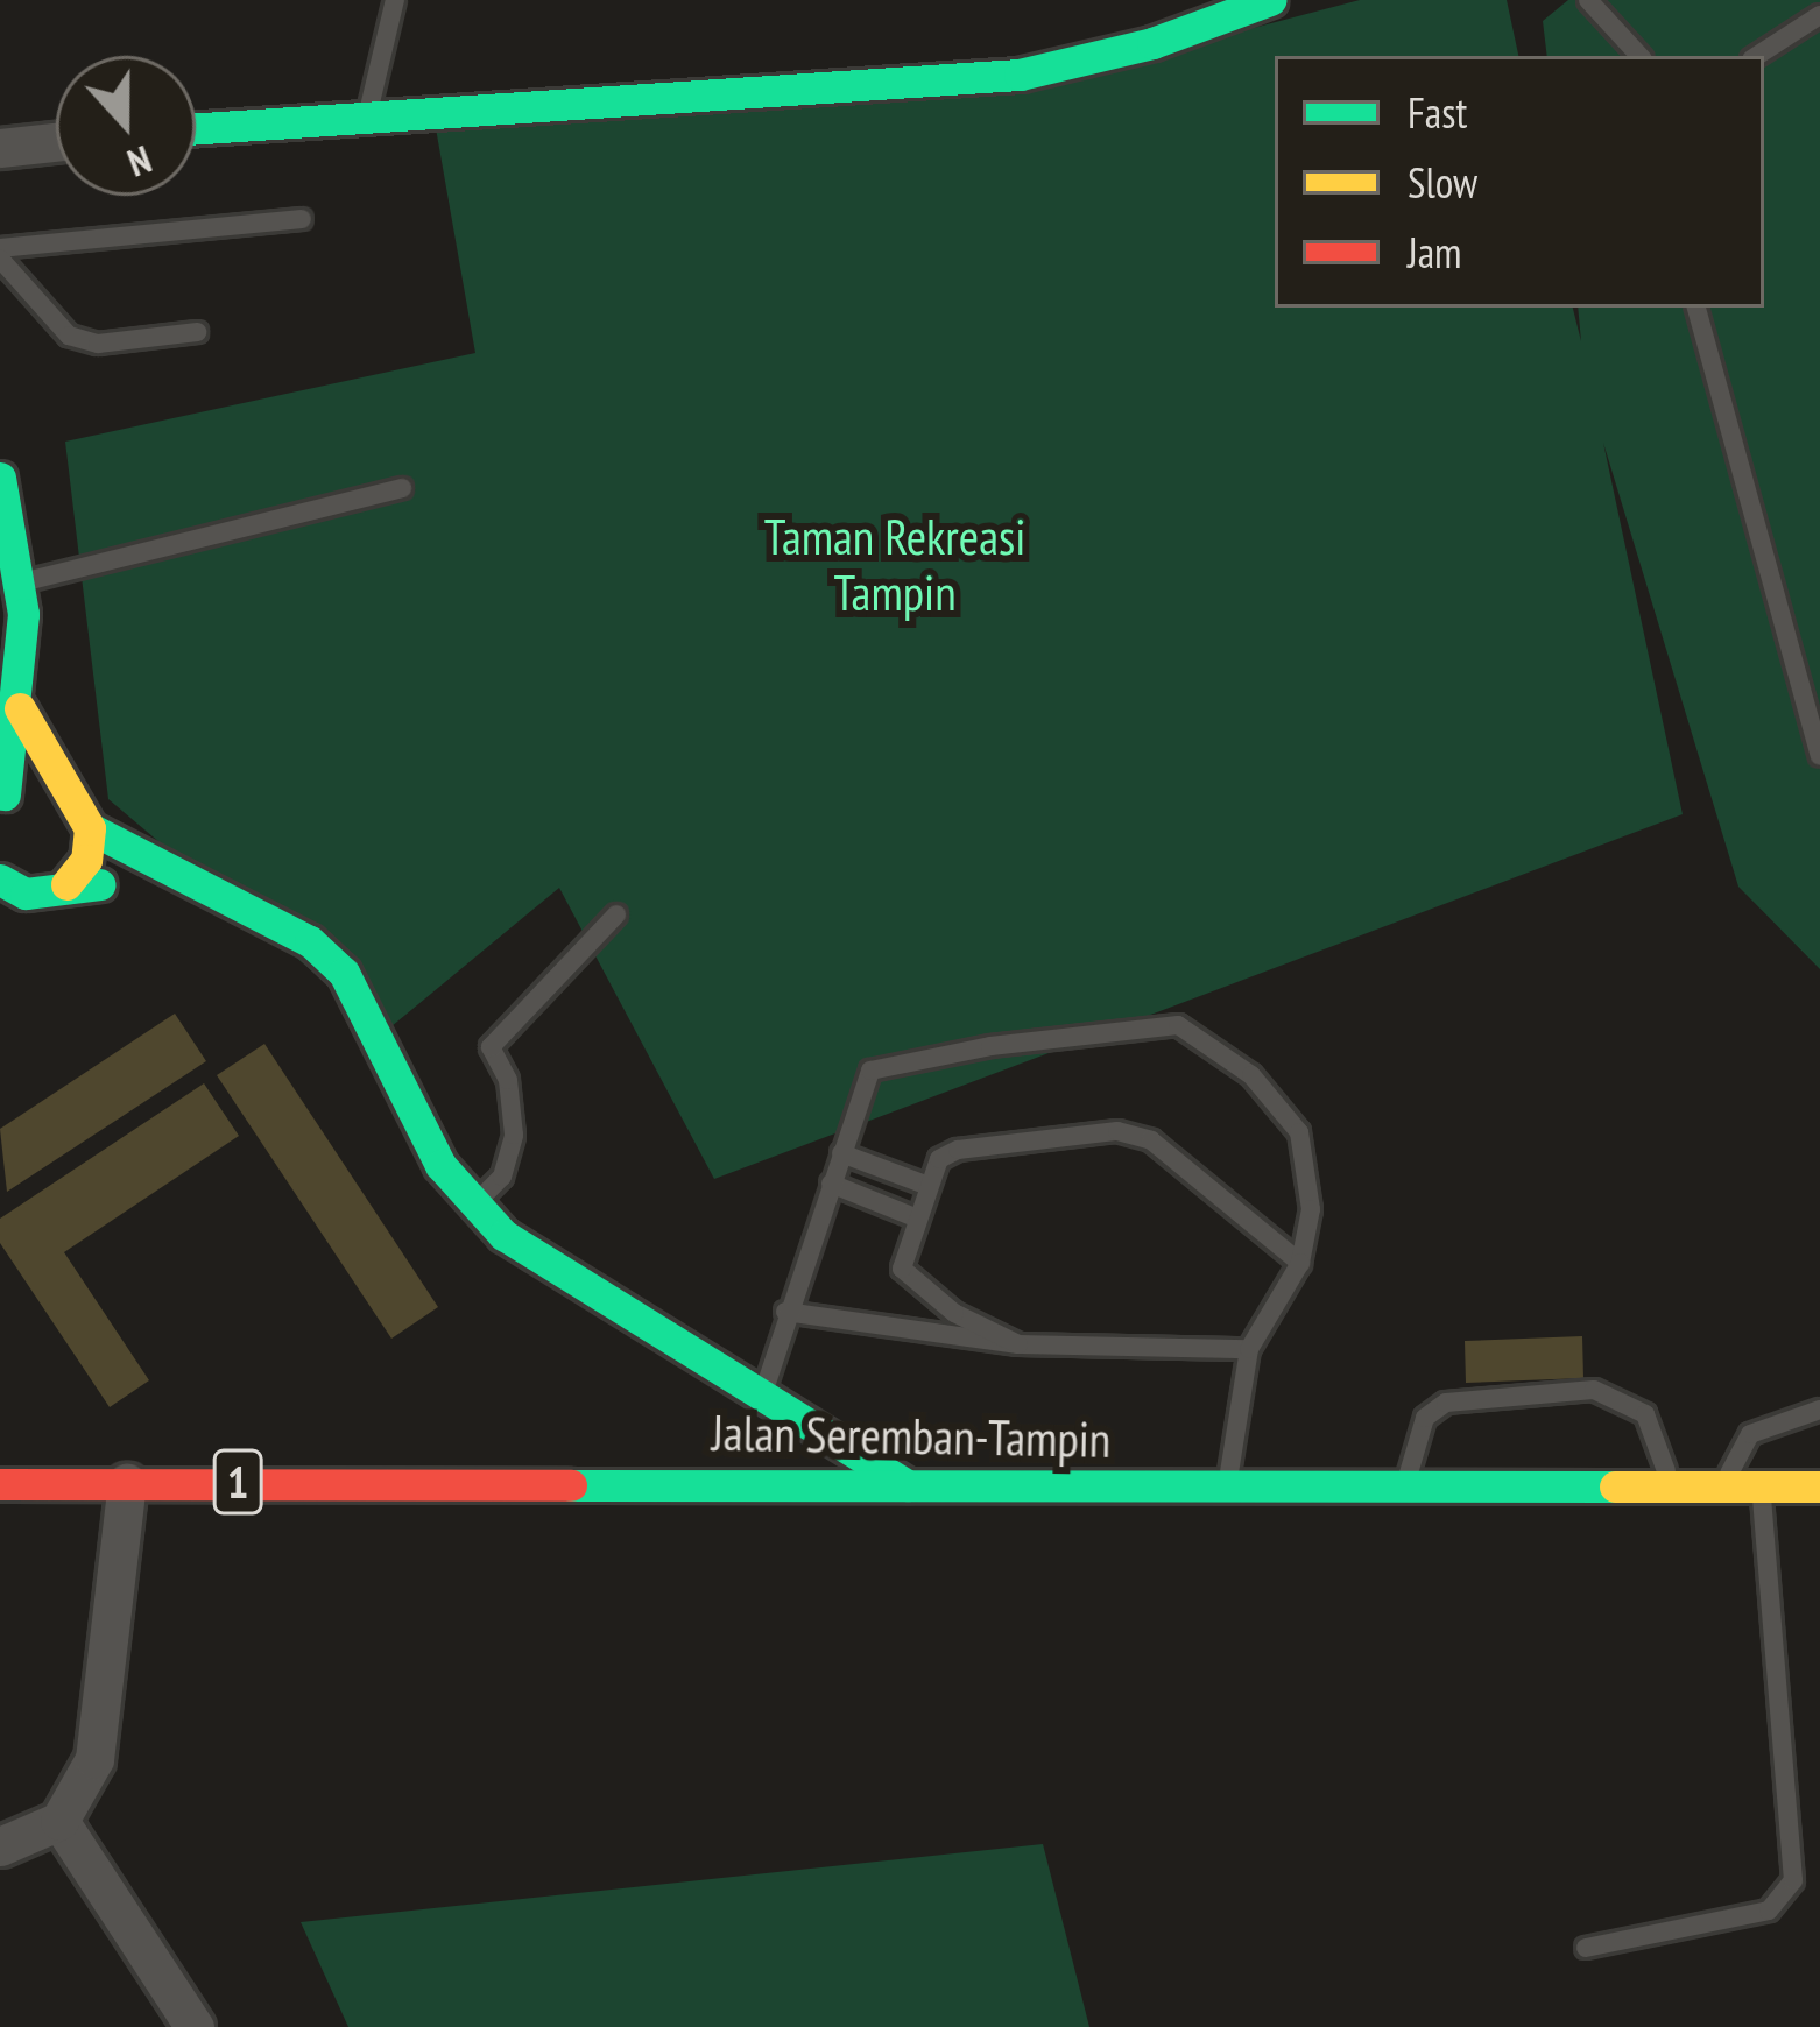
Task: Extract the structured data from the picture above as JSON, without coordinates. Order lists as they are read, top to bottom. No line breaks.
{"streets":{"main road":["Jalan Seremban-Tampin","1"]},"parks":["Taman Rekreasi Tampin"],"legend":["Fast","Slow","Jam"],"north":"bottom"}
